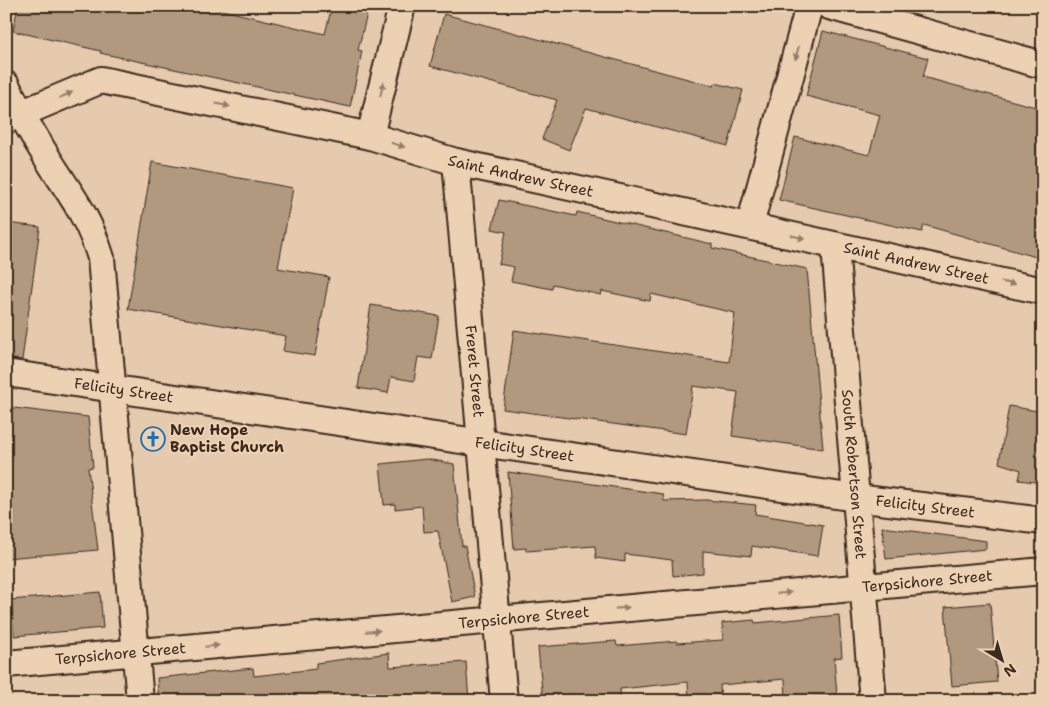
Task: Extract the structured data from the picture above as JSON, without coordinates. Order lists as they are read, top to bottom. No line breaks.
{"streets":{"street":["Saint Andrew Street","Freret Street","Felicity Street","South Robertson Street","Terpsichore Street"]},"crossings":[["Saint Andrew Street","Freret Street"],["Saint Andrew Street","South Robertson Street"],["Freret Street","Felicity Street"],["Freret Street","Terpsichore Street"],["Felicity Street","South Robertson Street"],["South Robertson Street","Terpsichore Street"]],"one_way":["Saint Andrew Street","Terpsichore Street"],"places":{"church":["New Hope Baptist Church"]},"north":"bottom right"}
